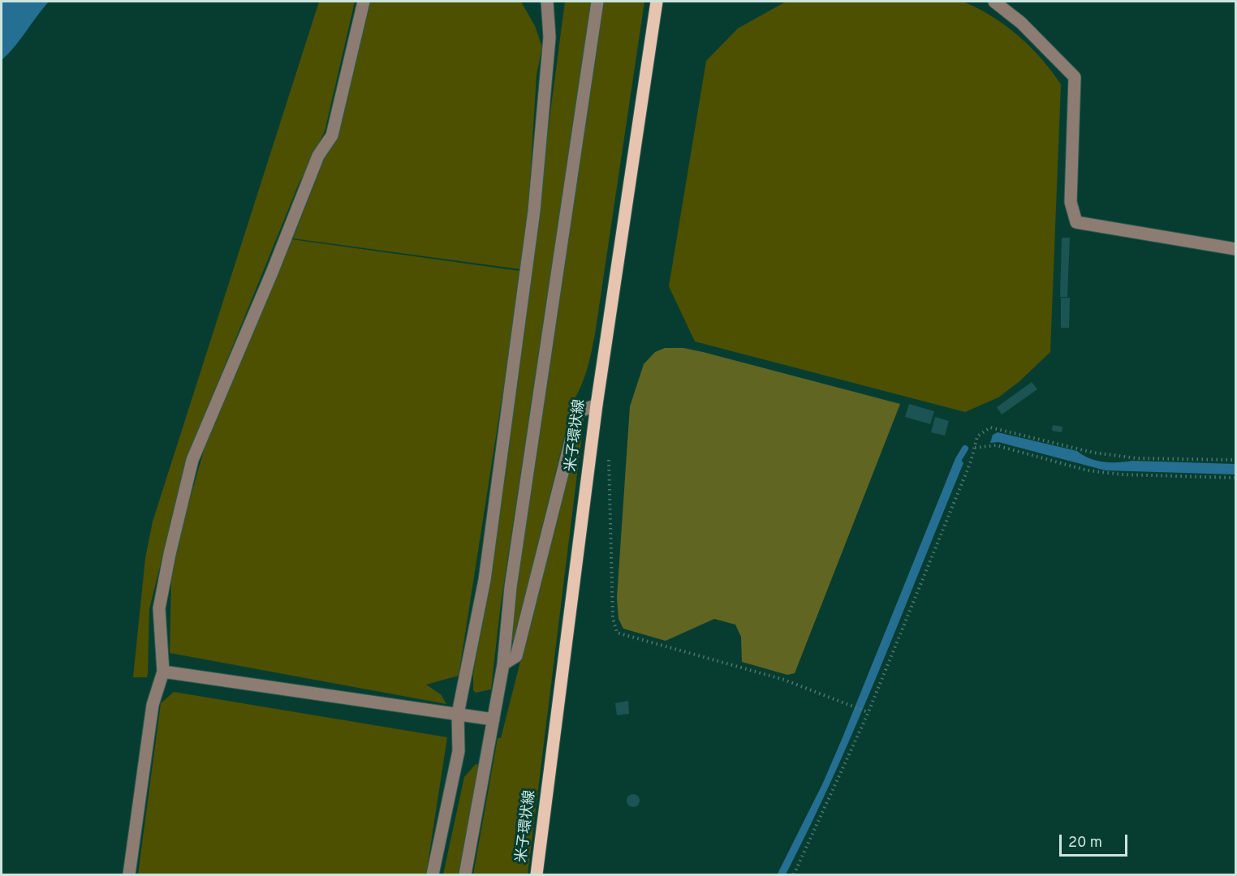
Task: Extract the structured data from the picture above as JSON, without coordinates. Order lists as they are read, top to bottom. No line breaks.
{"streets":{"main road":["米子環状線"]},"scale_bar":"20 m"}
